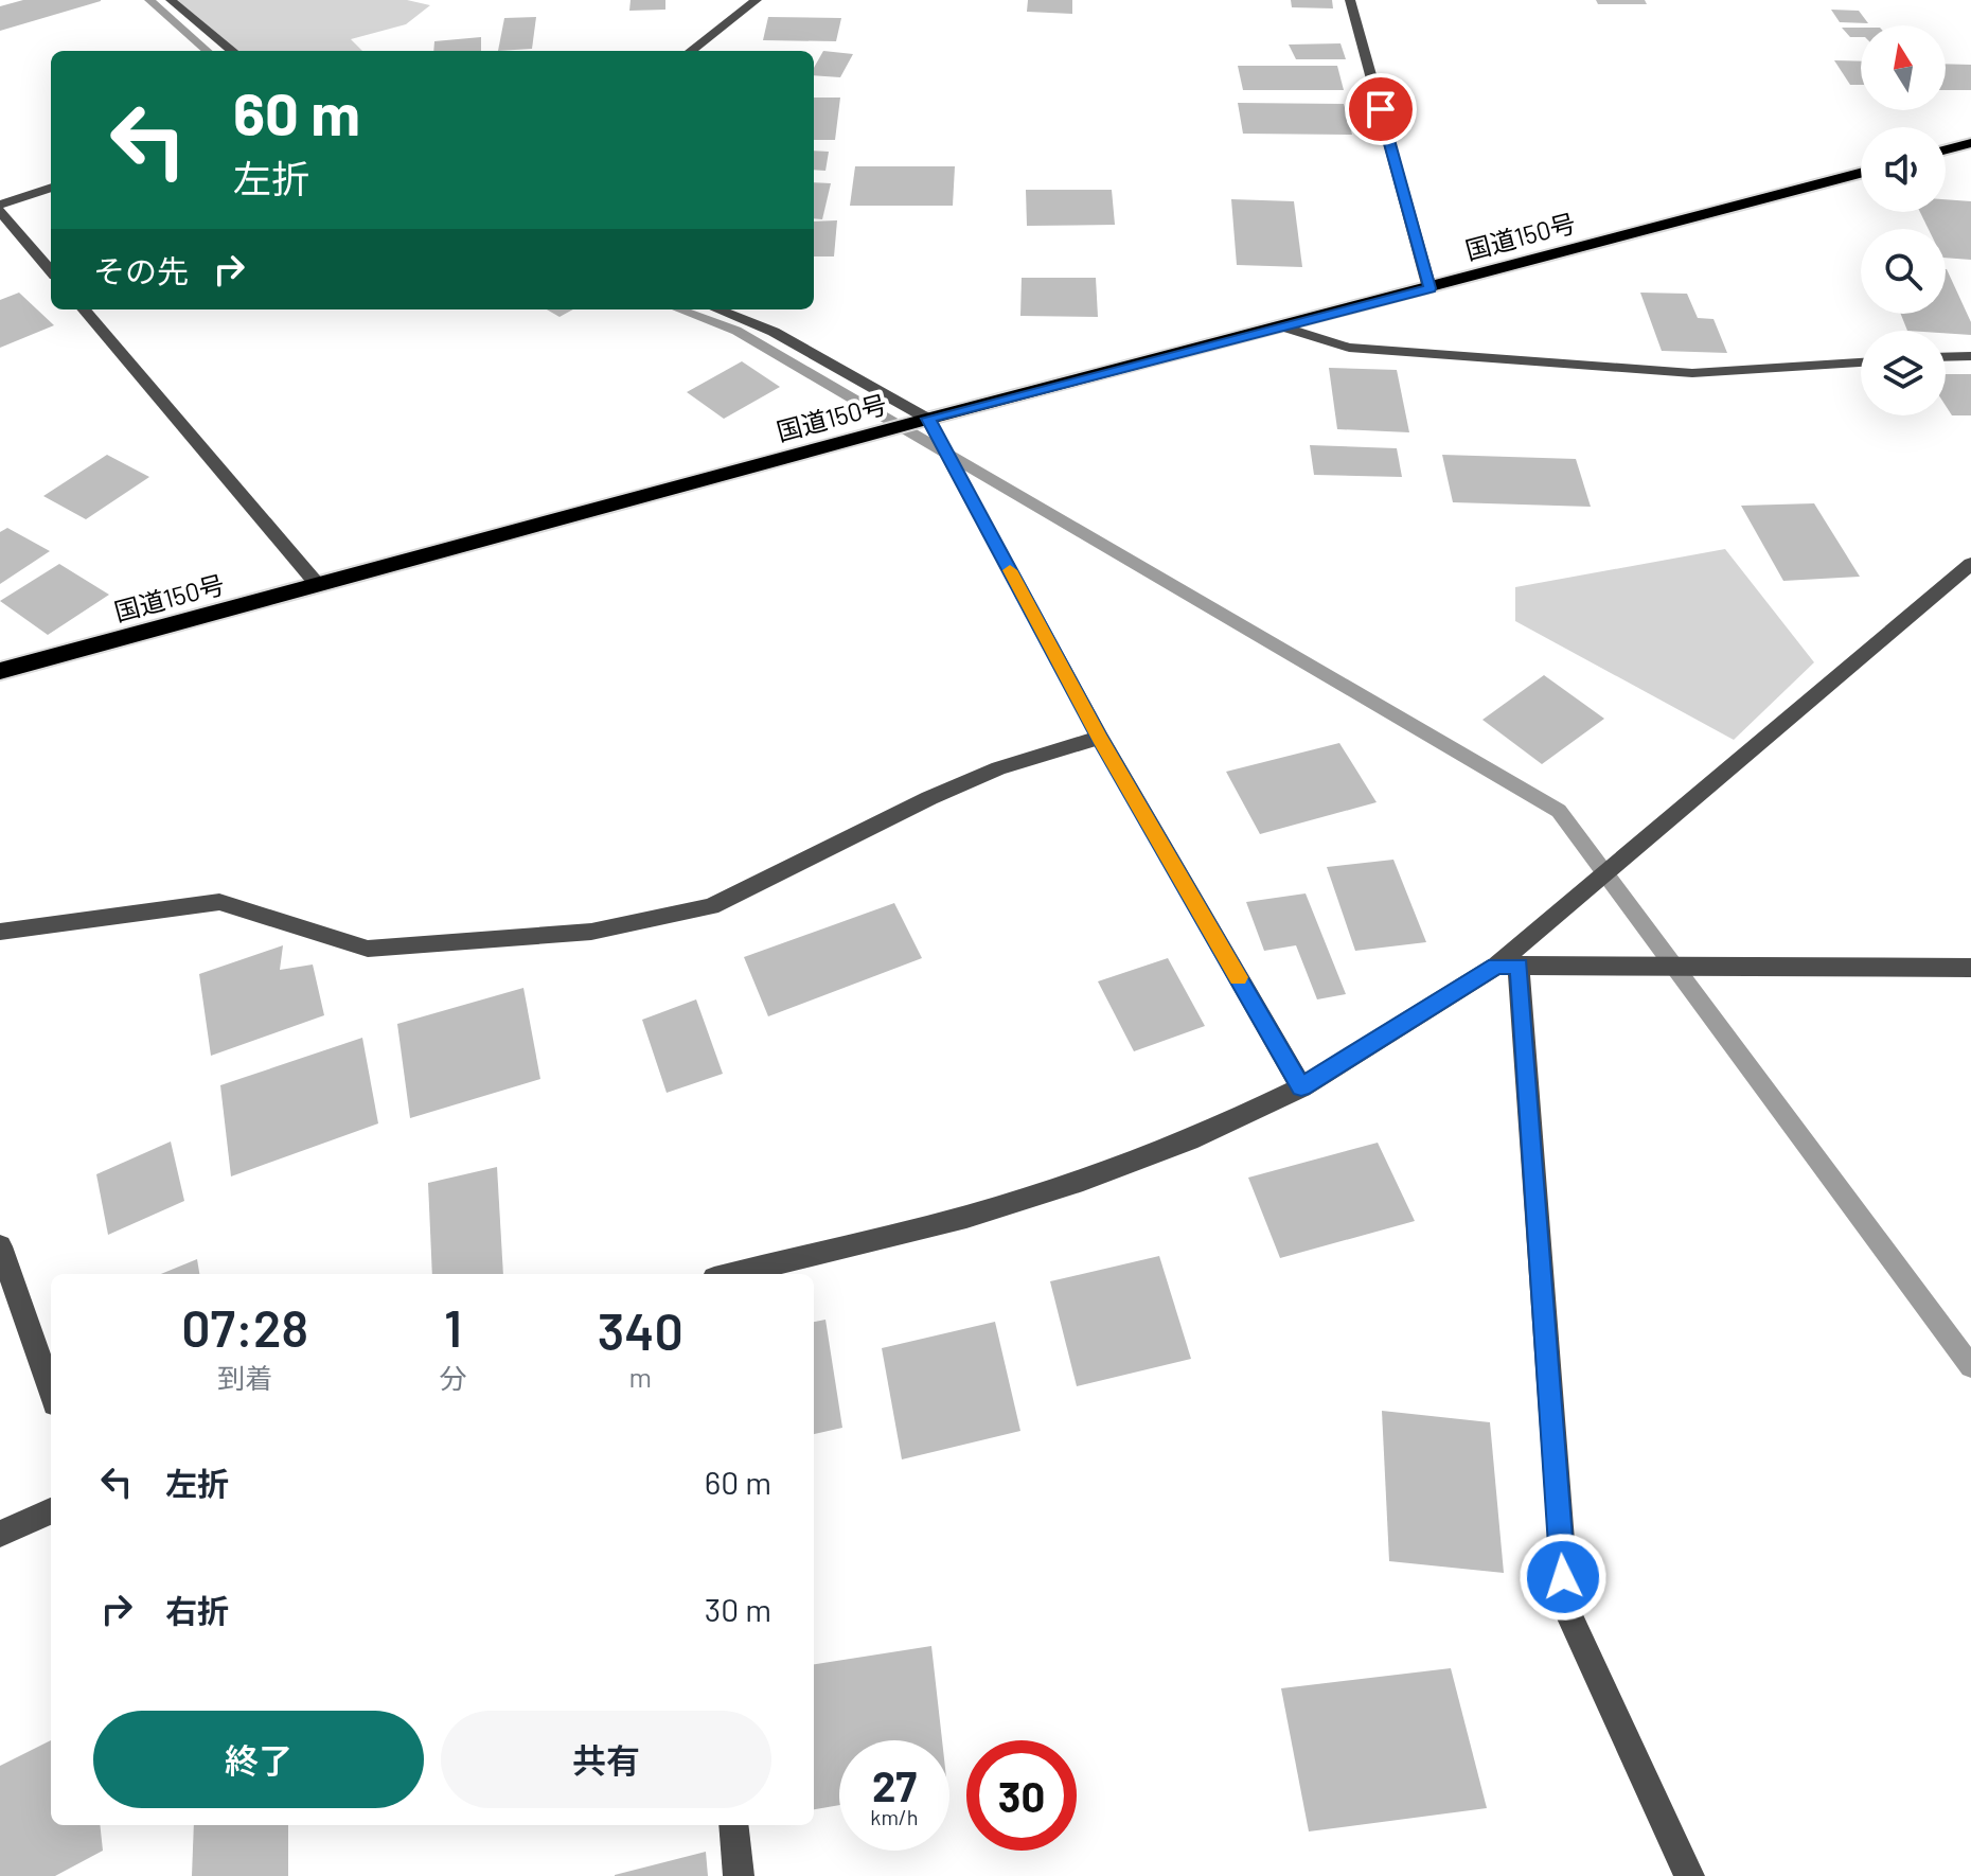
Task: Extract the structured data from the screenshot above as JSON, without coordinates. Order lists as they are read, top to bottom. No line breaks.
{"streets":{"highway":["国道150号"]},"north":"top","page":{"turn":["60 m","左折"],"then":"その先","eta":["07:28","到着","1","分","340","m"],"list":[{"name":"左折","value":"60 m"},{"name":"右折","value":"30 m"}],"buttons":["終了","共有"],"speed":"27 km/h","limit":"30"}}
